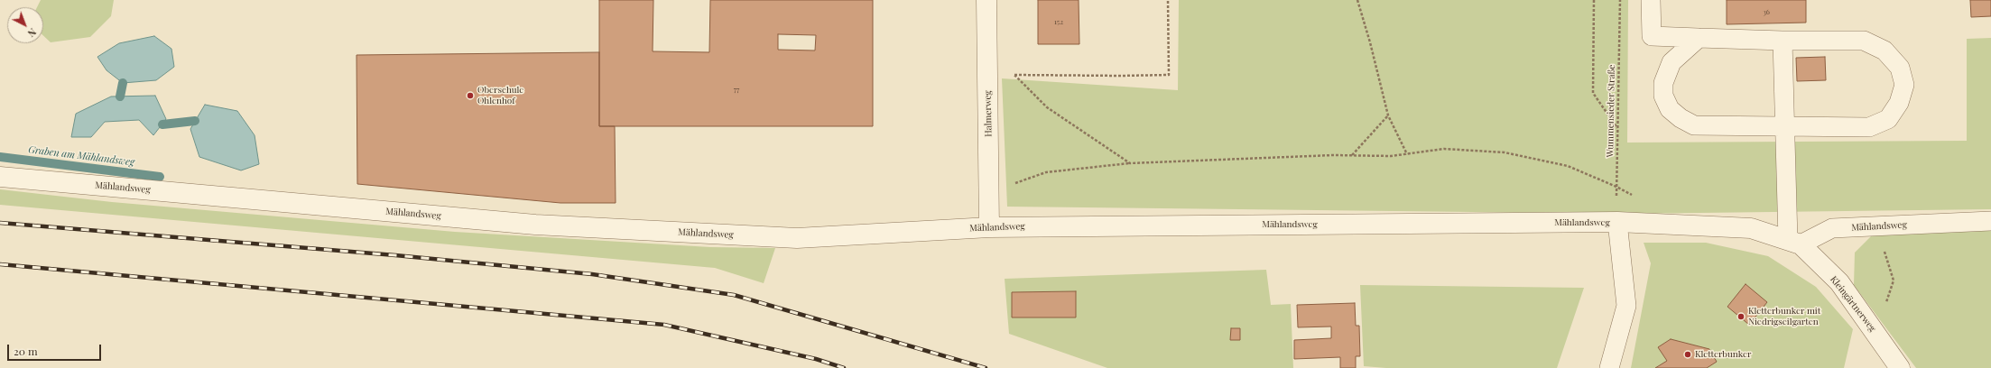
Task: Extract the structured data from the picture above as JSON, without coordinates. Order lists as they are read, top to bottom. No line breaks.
{"streets":{"street":["Halmerweg","Mählandsweg","Kleingärtnerweg"],"path":["Wummensieder Straße"]},"crossings":[["Wummensieder Straße","Mählandsweg"],["Halmerweg","Mählandsweg"],["Mählandsweg","Kleingärtnerweg"]],"water":["Graben am Mählandsweg"],"places":["Oberschule Ohlenhof","Kletterbunker mit Niedrigseilgarten","Kletterbunker"],"house_numbers":["36","152","77"],"scale_bar":"20 m","north":"bottom right"}
